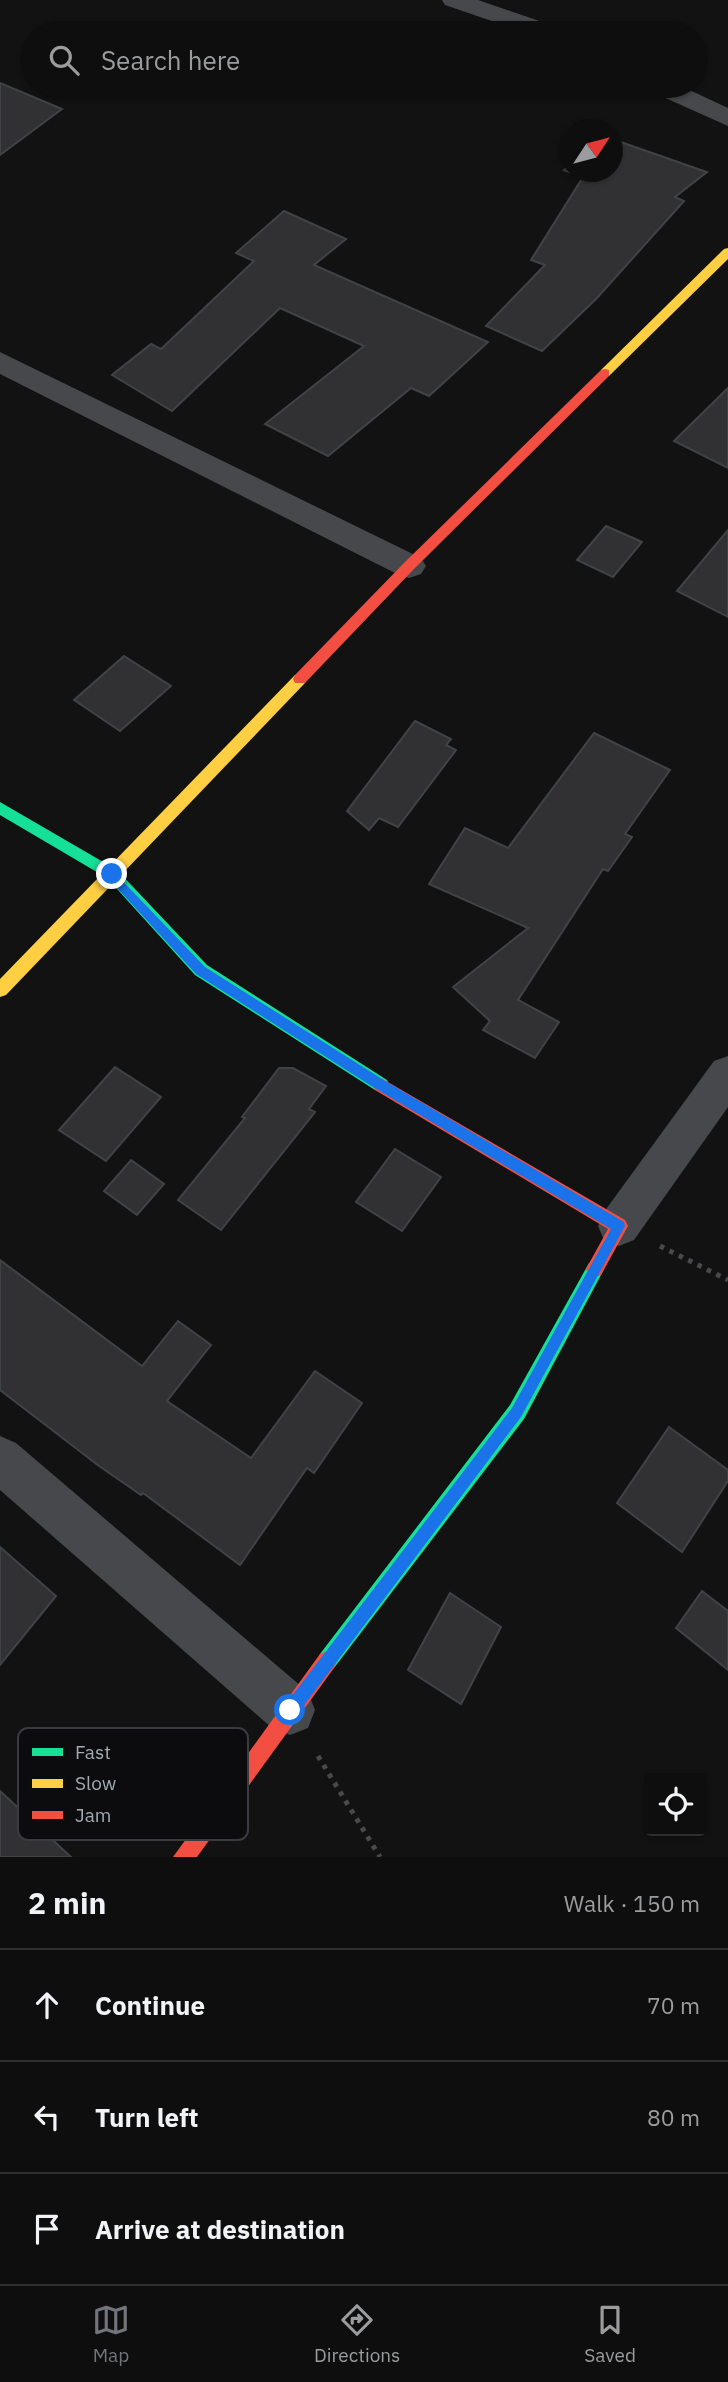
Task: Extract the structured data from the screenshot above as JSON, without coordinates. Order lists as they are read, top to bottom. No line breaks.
{"legend":["Fast","Slow","Jam"],"north":"top right","page":{"search":"Search here","heading":["2 min","Walk · 150 m"],"list":[["Continue","70 m"],["Turn left","80 m"],"Arrive at destination"],"nav":["Map","Directions","Saved"]}}
